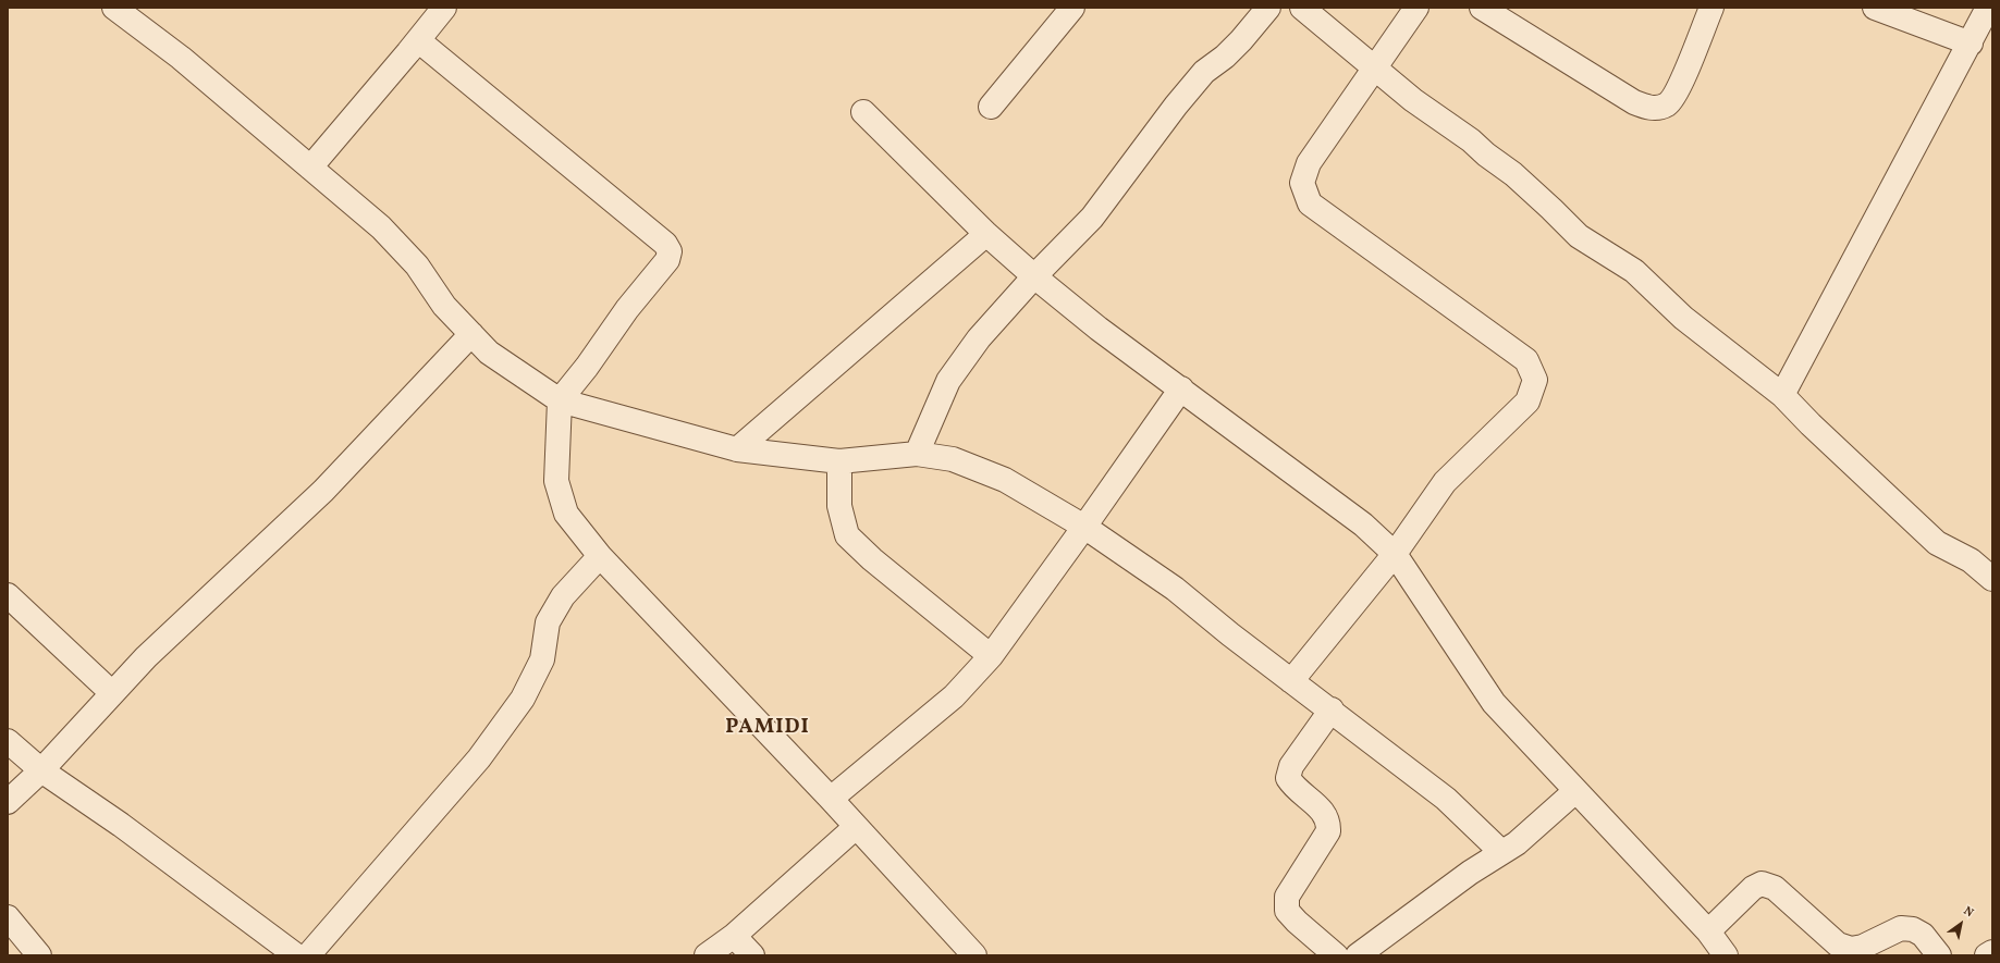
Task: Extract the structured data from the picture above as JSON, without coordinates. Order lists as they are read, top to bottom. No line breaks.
{"districts":["PAMIDI"],"north":"top right"}
